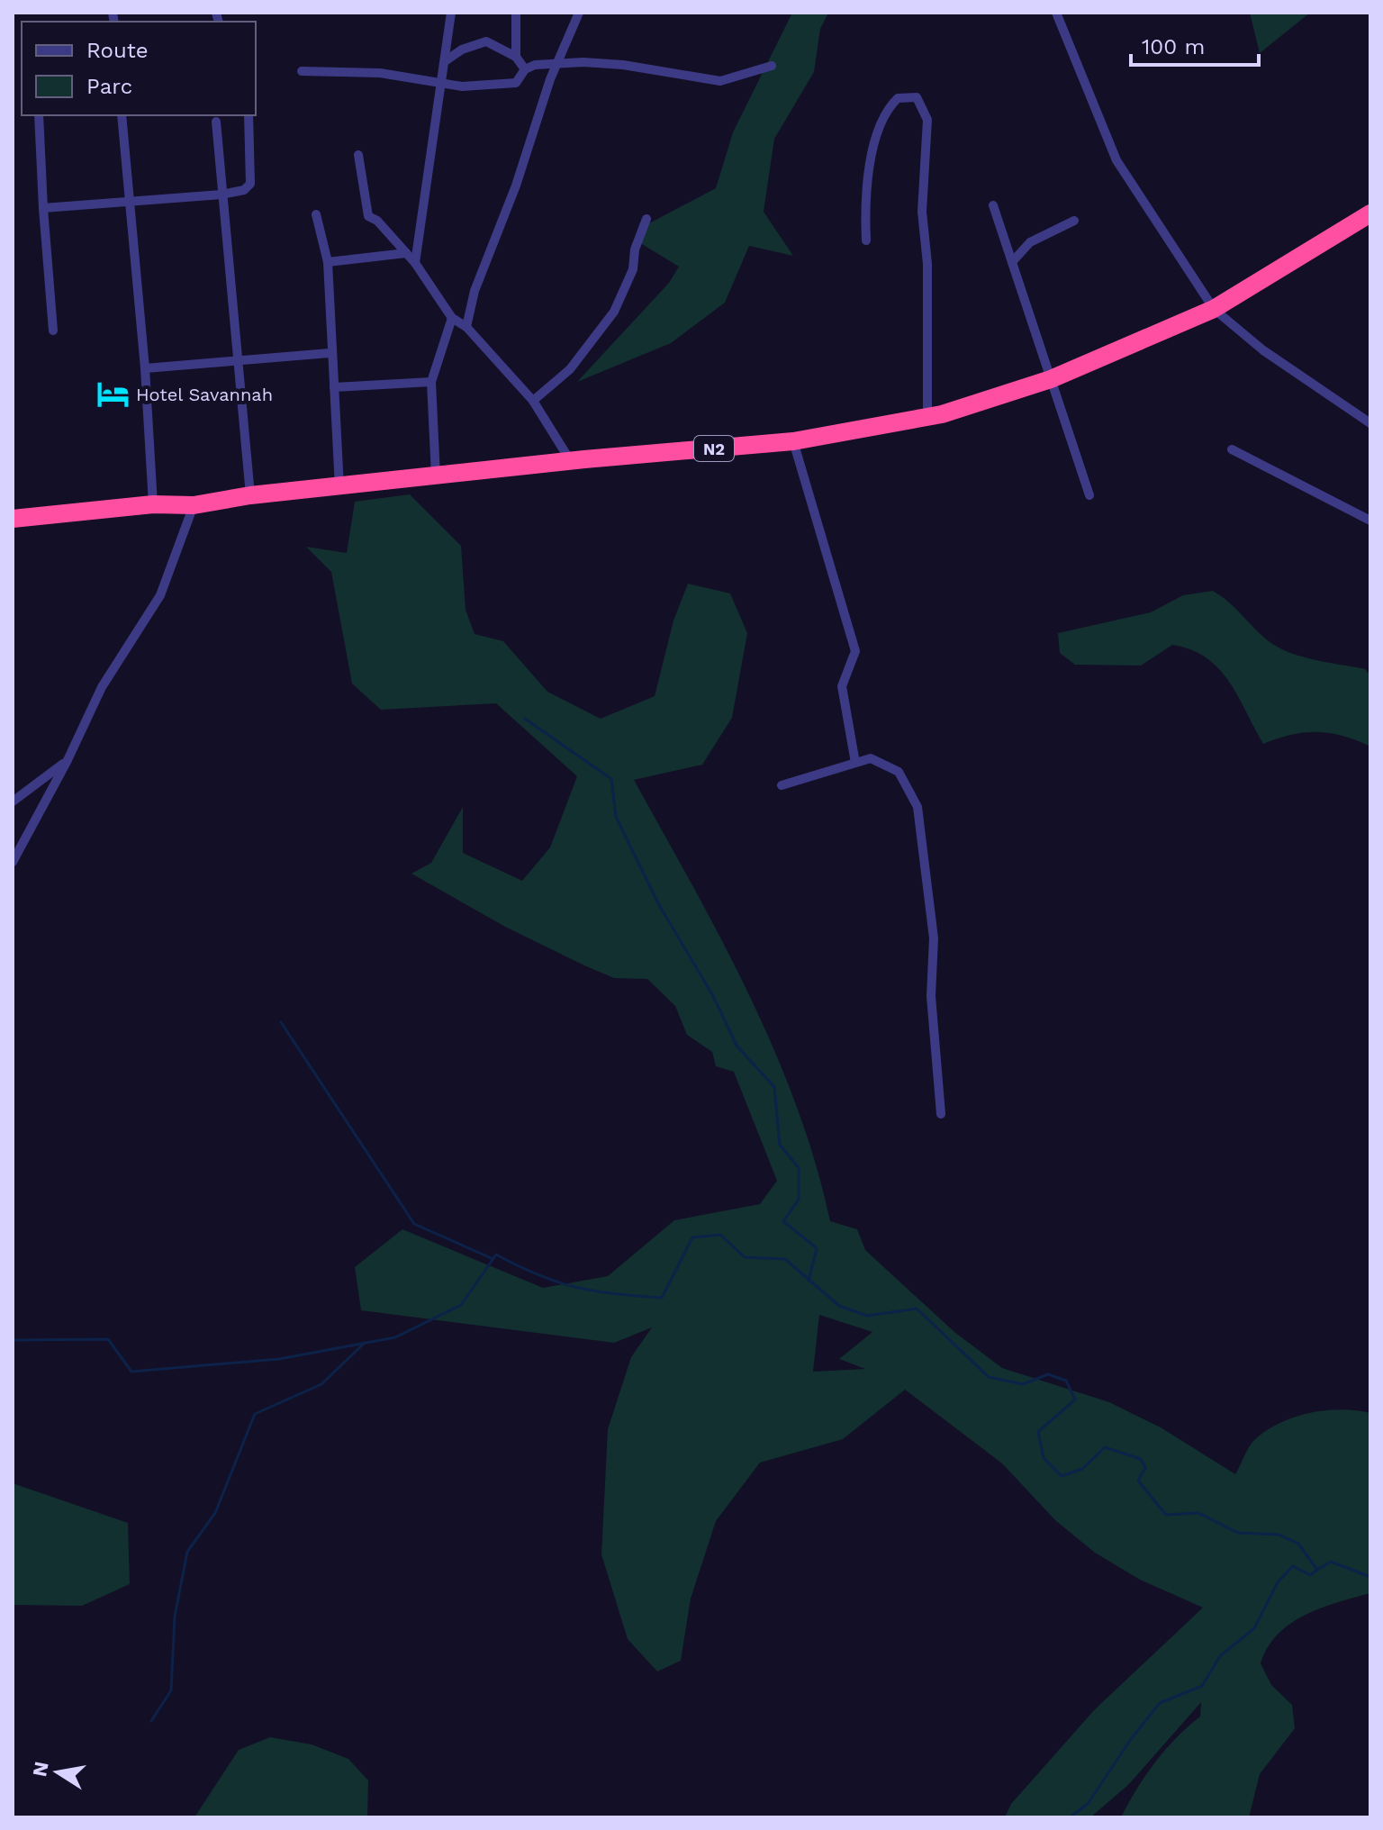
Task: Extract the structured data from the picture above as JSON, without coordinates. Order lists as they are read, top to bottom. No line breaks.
{"streets":{"highway":["N2"]},"places":{"hotel":["Hotel Savannah"]},"legend":["Route","Parc"],"scale_bar":"100 m","north":"left"}
